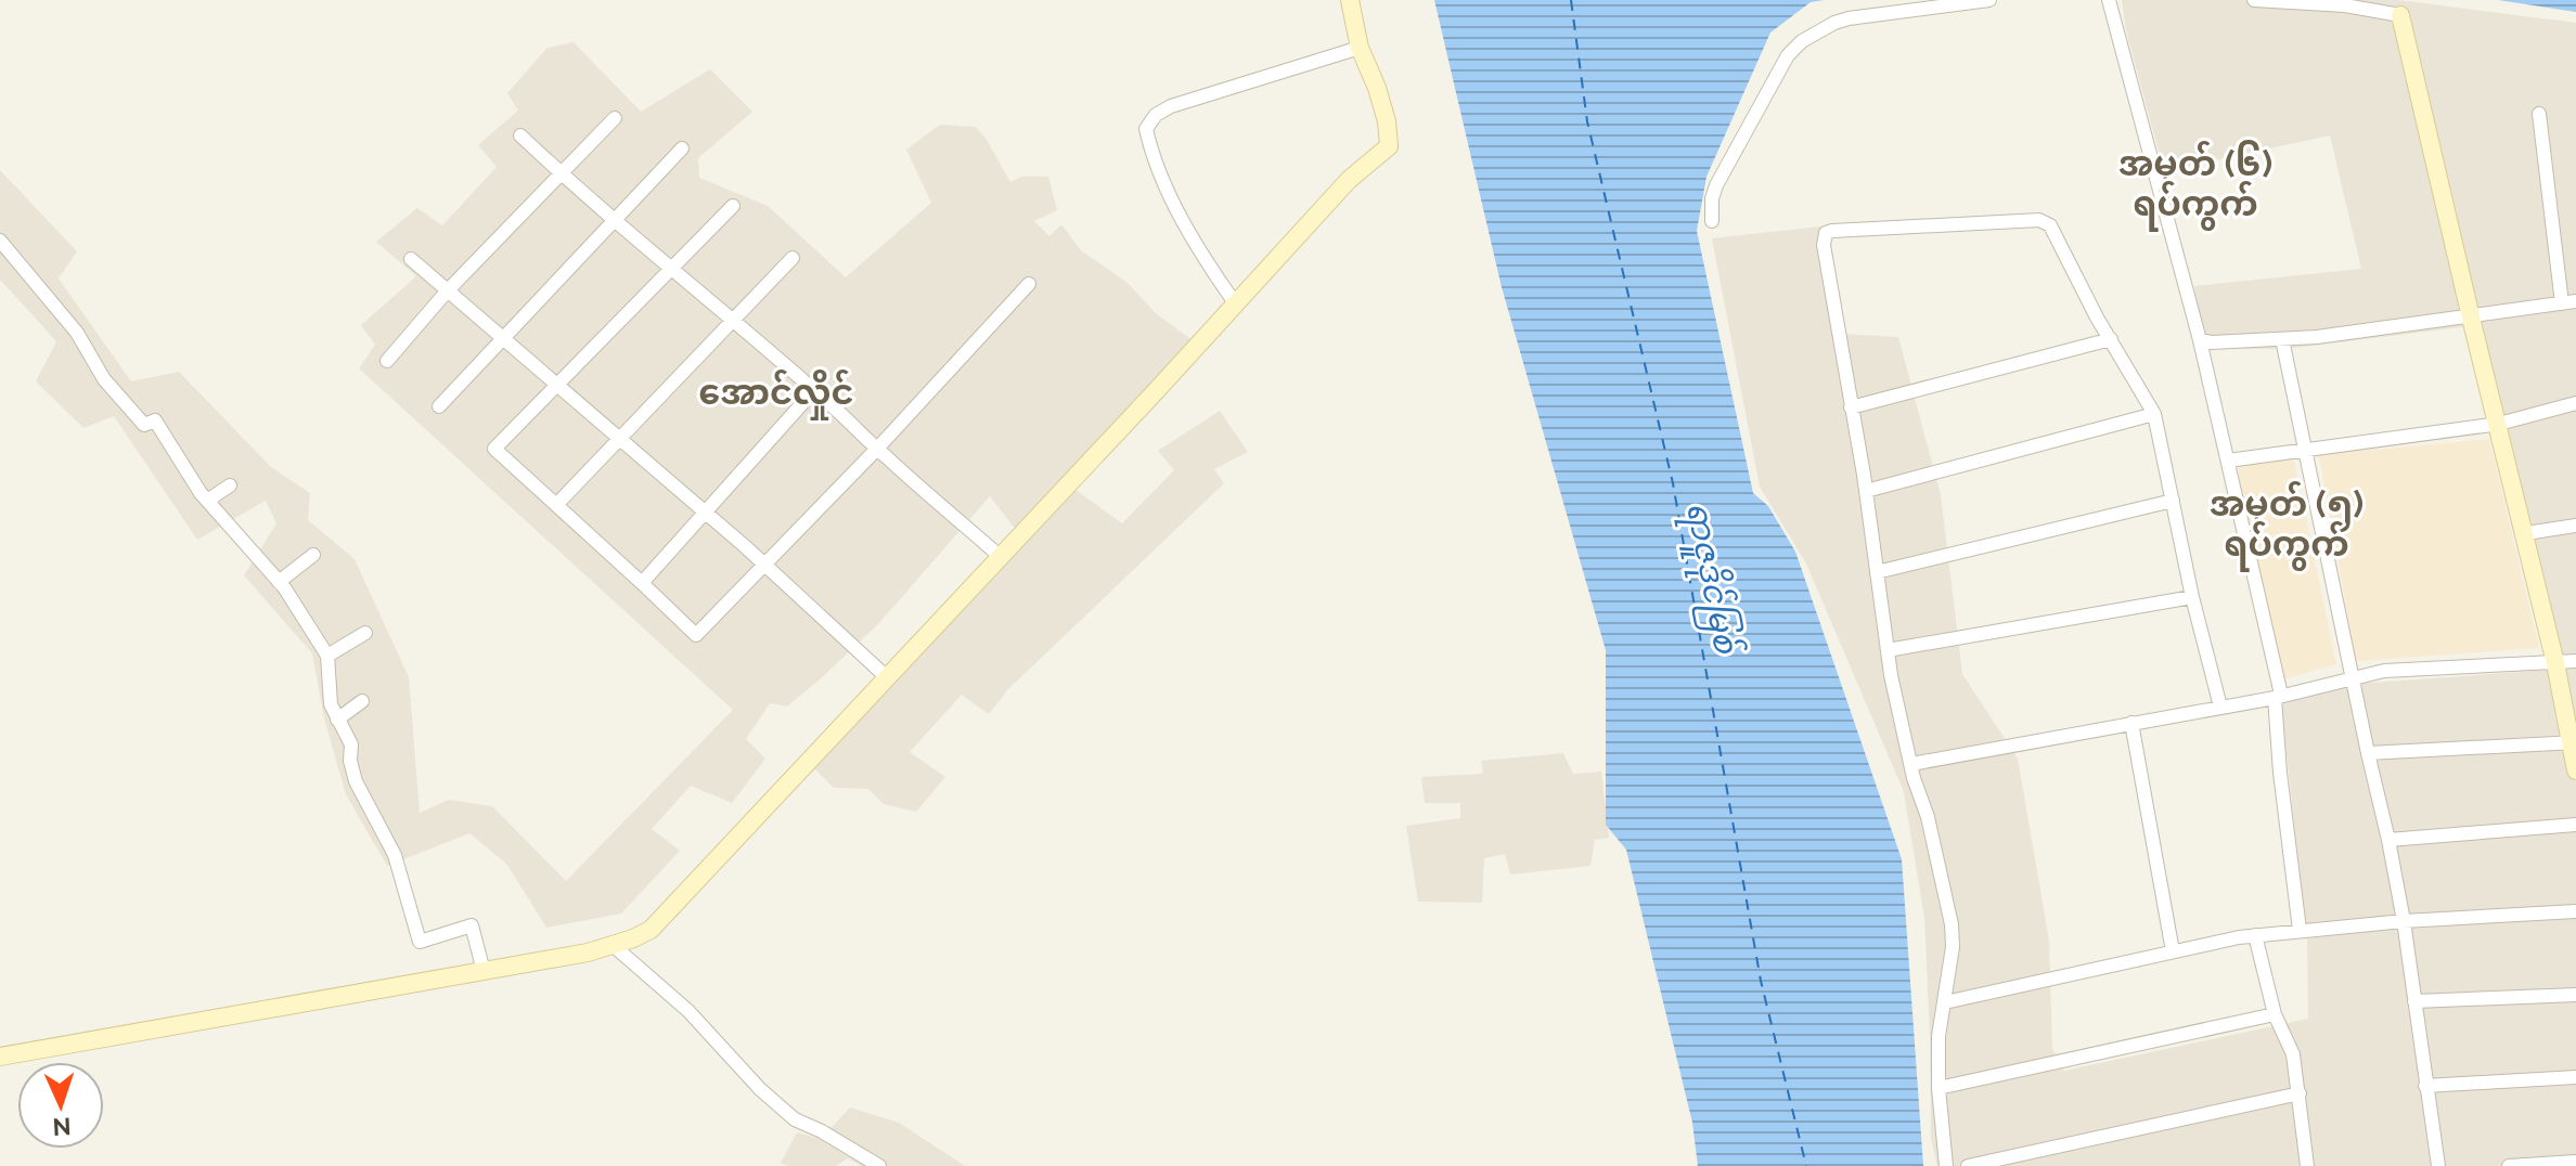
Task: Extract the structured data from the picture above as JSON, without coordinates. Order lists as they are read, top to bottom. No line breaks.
{"districts":["အမှတ် (၆) ရပ်ကွက်","အောင်လှိုင်","အမှတ် (၅) ရပ်ကွက်"],"water":["ရာဇူဒိုင်မြစ်"],"north":"bottom"}
